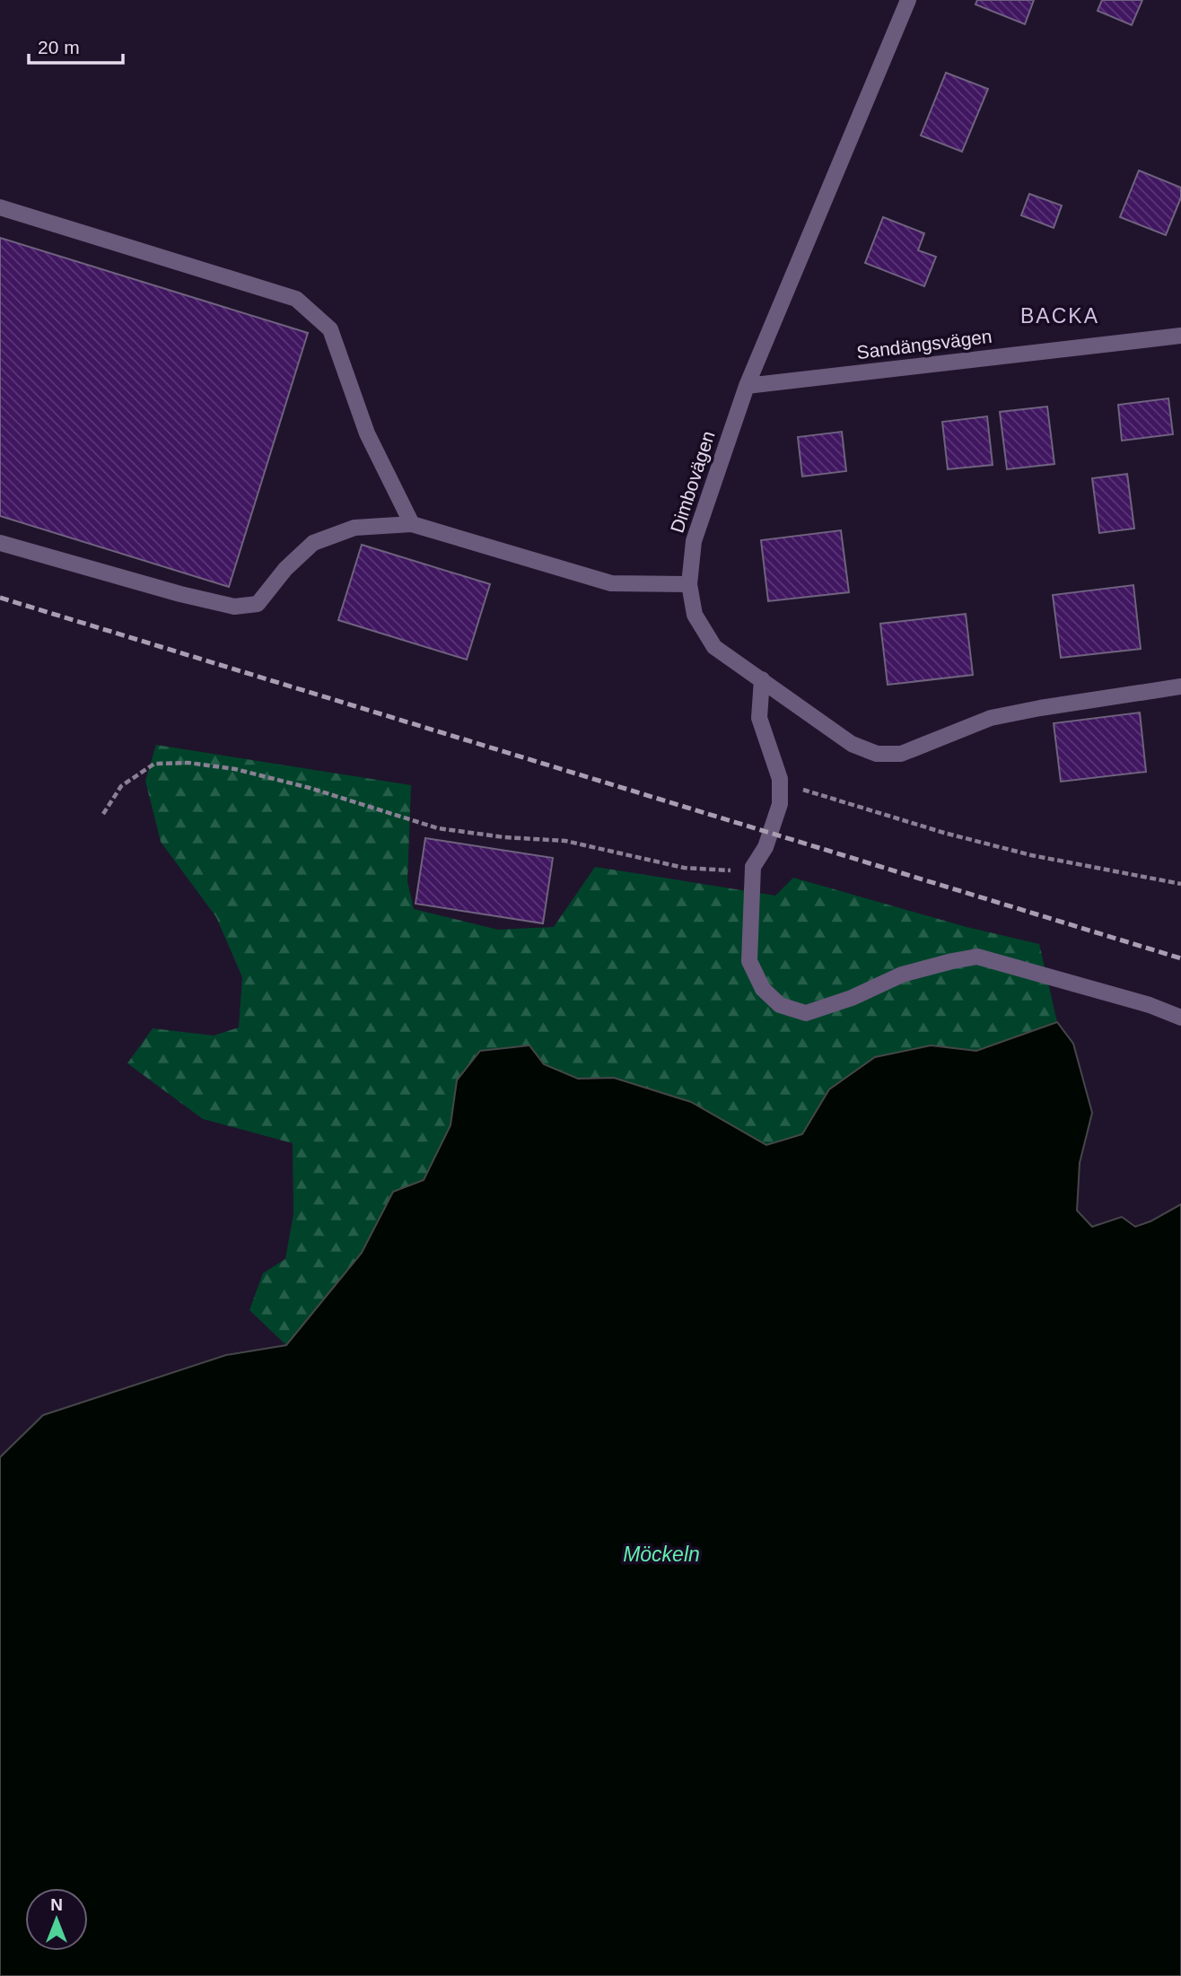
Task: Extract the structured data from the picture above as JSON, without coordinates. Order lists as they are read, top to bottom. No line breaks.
{"streets":{"street":["Sandängsvägen","Dimbovägen"]},"crossings":[["Sandängsvägen","Dimbovägen"]],"districts":["BACKA"],"water":["Möckeln"],"scale_bar":"20 m","north":"top"}
